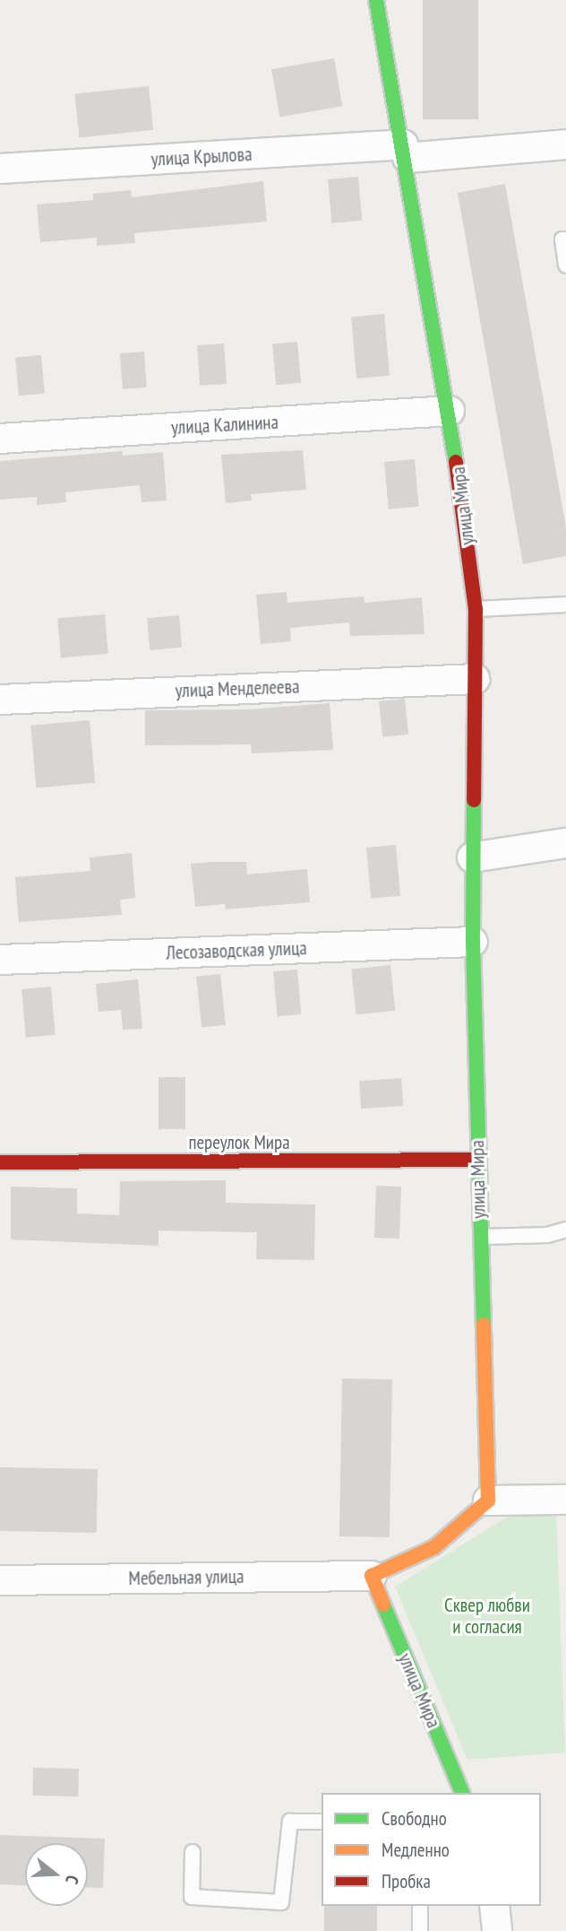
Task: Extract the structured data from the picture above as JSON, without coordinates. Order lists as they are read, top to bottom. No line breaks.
{"streets":{"street":["улица Крылова","улица Калинина","улица Мира","улица Менделеева","Лесозаводская улица","переулок Мира","Мебельная улица"]},"crossings":[["улица Крылова","улица Мира"],["улица Калинина","улица Мира"],["улица Мира","улица Менделеева"],["улица Мира","Лесозаводская улица"],["улица Мира","переулок Мира"],["улица Мира","Мебельная улица"]],"parks":["Сквер любви и согласия"],"legend":["Свободно","Медленно","Пробка"],"north":"right"}
